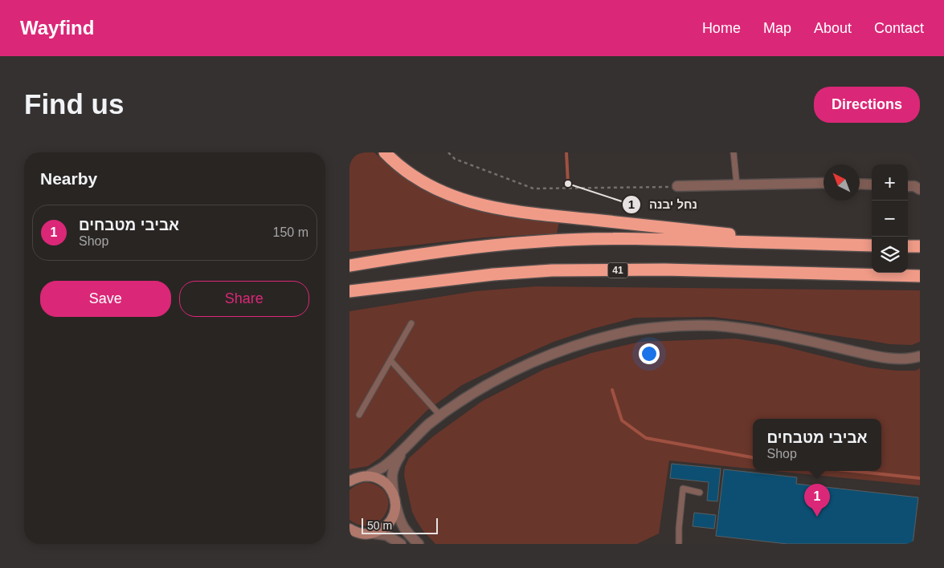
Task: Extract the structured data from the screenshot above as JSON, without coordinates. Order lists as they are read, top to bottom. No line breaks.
{"streets":{"highway":["41"]},"places":["נחל יבנה"],"scale_bar":"50 m","north":"top left","page":{"header":"Wayfind","nav":["Home","Map","About","Contact"],"buttons":["Directions",["Save","Share"]],"title":"Find us","heading":"Nearby","map_buttons":["+","−"],"list":[{"mark":"1","name":"אביבי מטבחים","note":"Shop","value":"150 m"}],"popup":["אביבי מטבחים","Shop"],"pins":"1","scale":"50 m"}}
